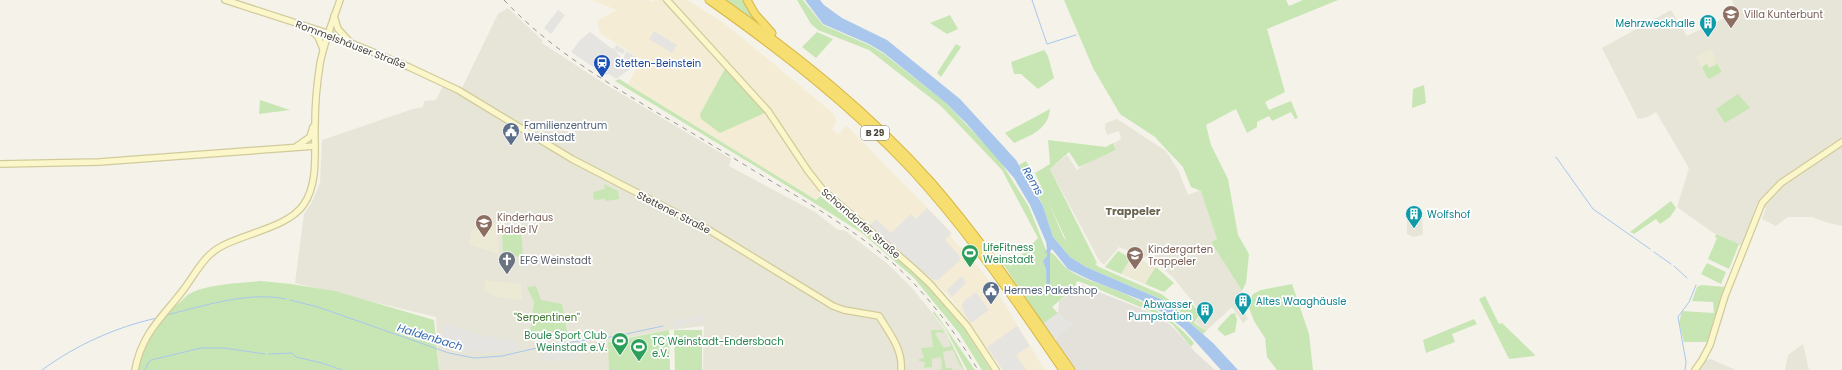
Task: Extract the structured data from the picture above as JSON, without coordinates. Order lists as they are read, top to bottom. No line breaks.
{"streets":{"highway":["B 29"],"street":["Rommelshäuser Straße","Stettener Straße","Schorndorfer Straße"]},"crossings":[["Rommelshäuser Straße","Stettener Straße"]],"districts":["Trappeler"],"water":["Rems","Haldenbach"],"parks":["\"Serpentinen\""],"places":{"school or university":["Villa Kunterbunt","Kinderhaus Halde IV","Kindergarten Trappeler"],"building":["Mehrzweckhalle","Wolfshof","Altes Waaghäusle","Abwasser Pumpstation"],"station":["Stetten-Beinstein"],"public building":["Familienzentrum Weinstadt","Hermes Paketshop"],"sports":["LifeFitness Weinstadt","Boule Sport Club Weinstadt e.V.","TC Weinstadt-Endersbach e.V."],"church":["EFG Weinstadt"]}}
